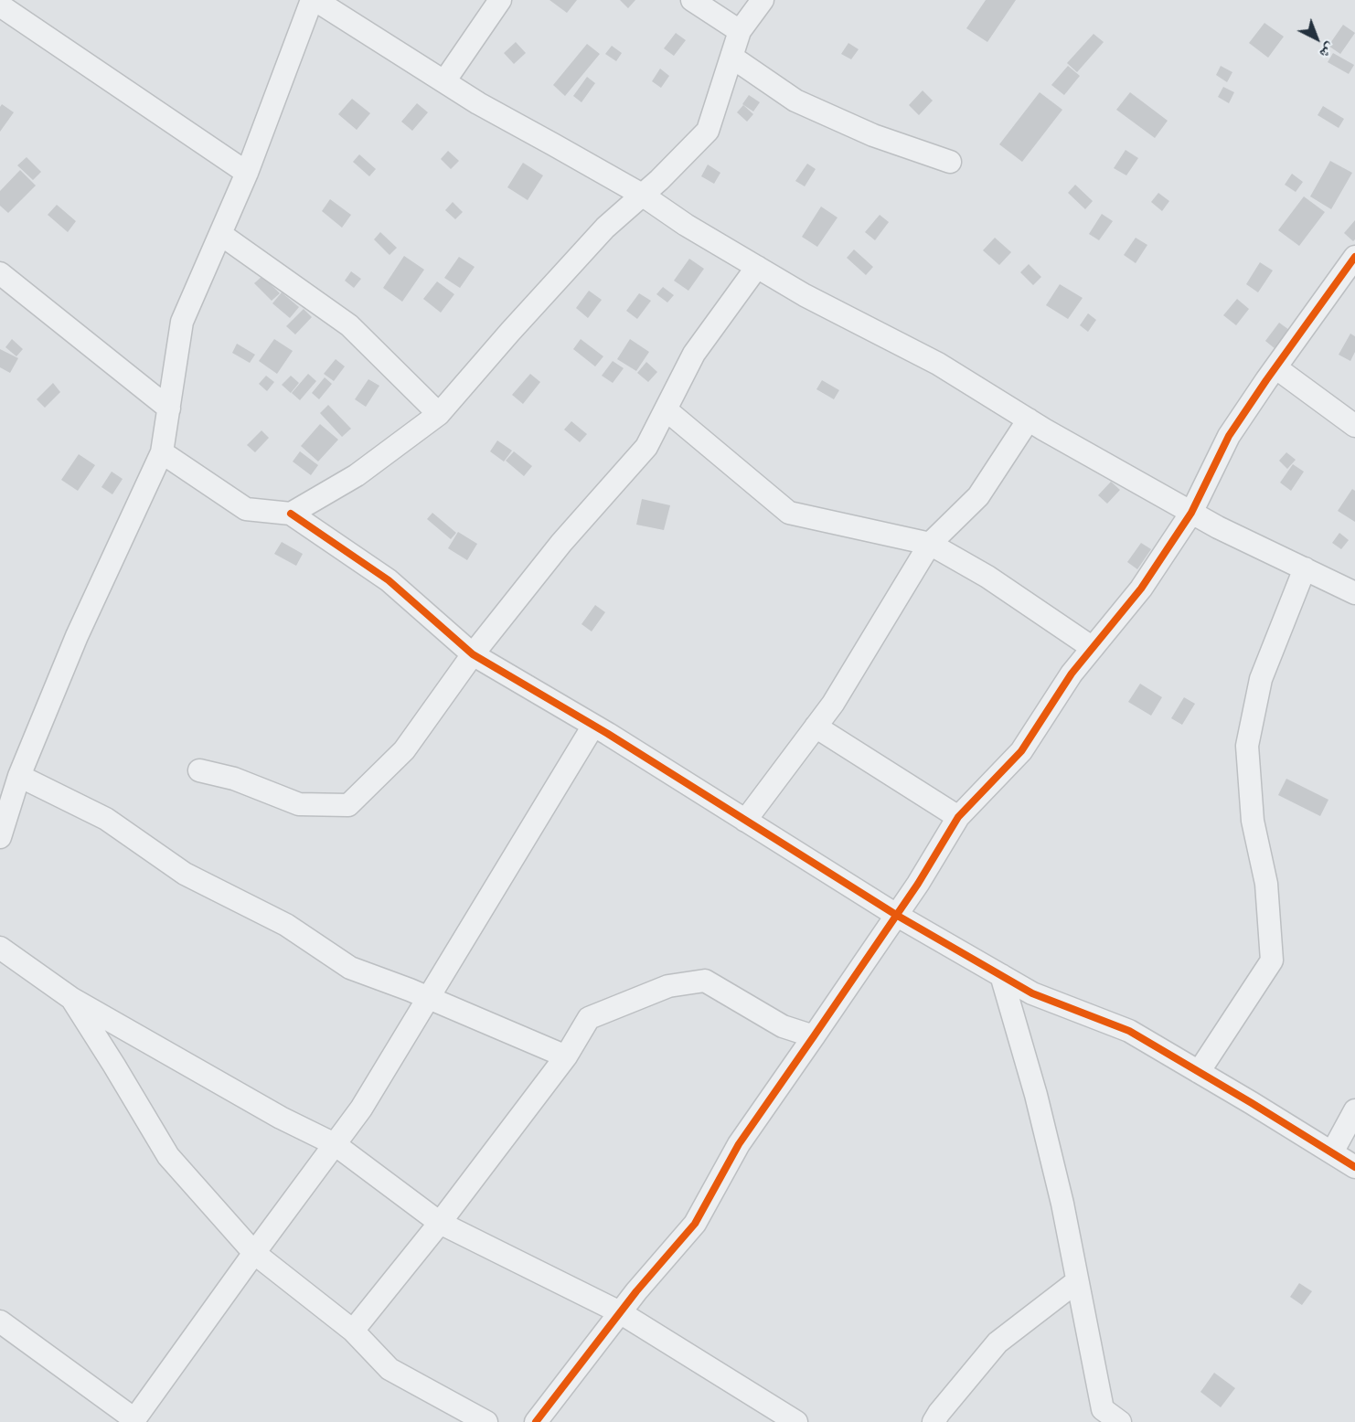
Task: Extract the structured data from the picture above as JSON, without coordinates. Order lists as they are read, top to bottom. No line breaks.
{"north":"bottom right"}
